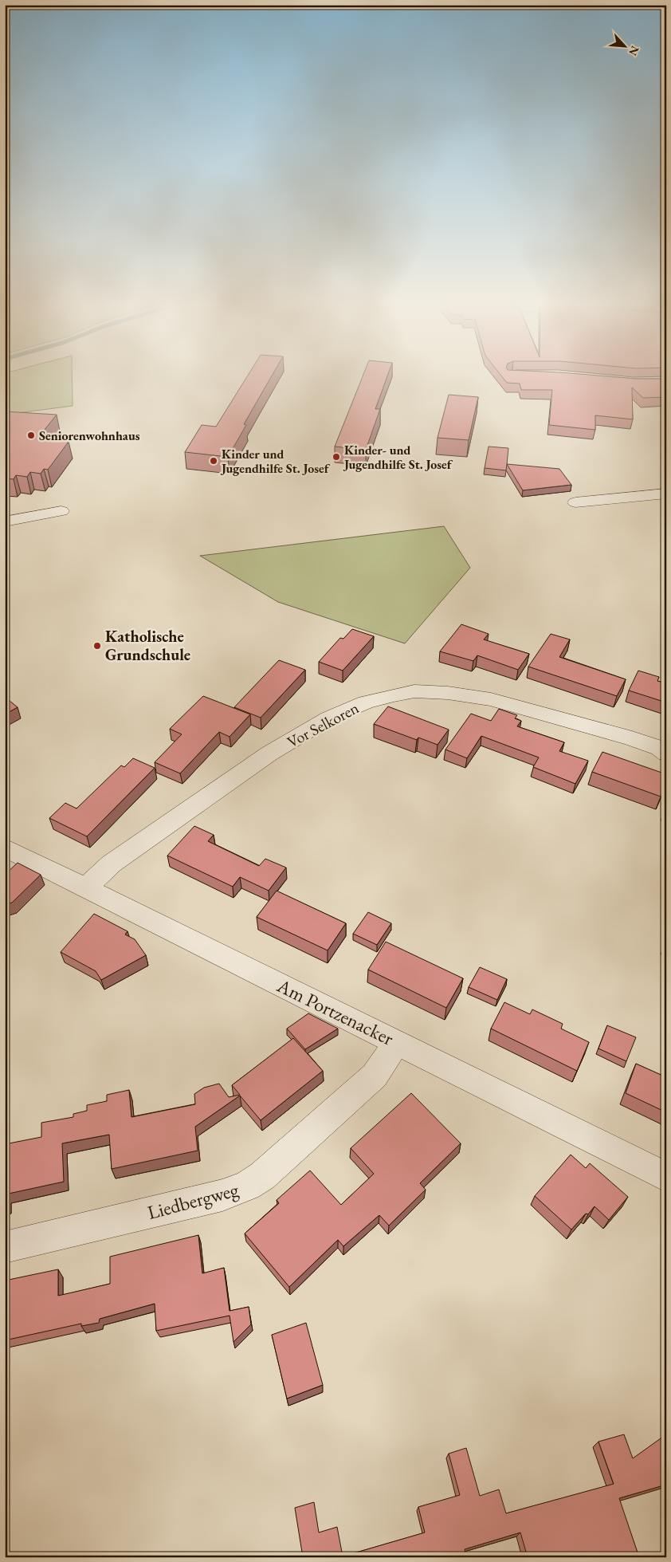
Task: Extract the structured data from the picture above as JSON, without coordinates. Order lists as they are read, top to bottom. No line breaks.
{"streets":{"street":["Vor Selkoren","Am Portzenacker","Liedbergweg"]},"crossings":[["Vor Selkoren","Am Portzenacker"],["Am Portzenacker","Liedbergweg"]],"places":["Seniorenwohnhaus","Kinder- und Jugendhilfe St. Josef","Kinder und Jugendhilfe St. Josef","Katholische Grundschule"],"north":"bottom right"}
